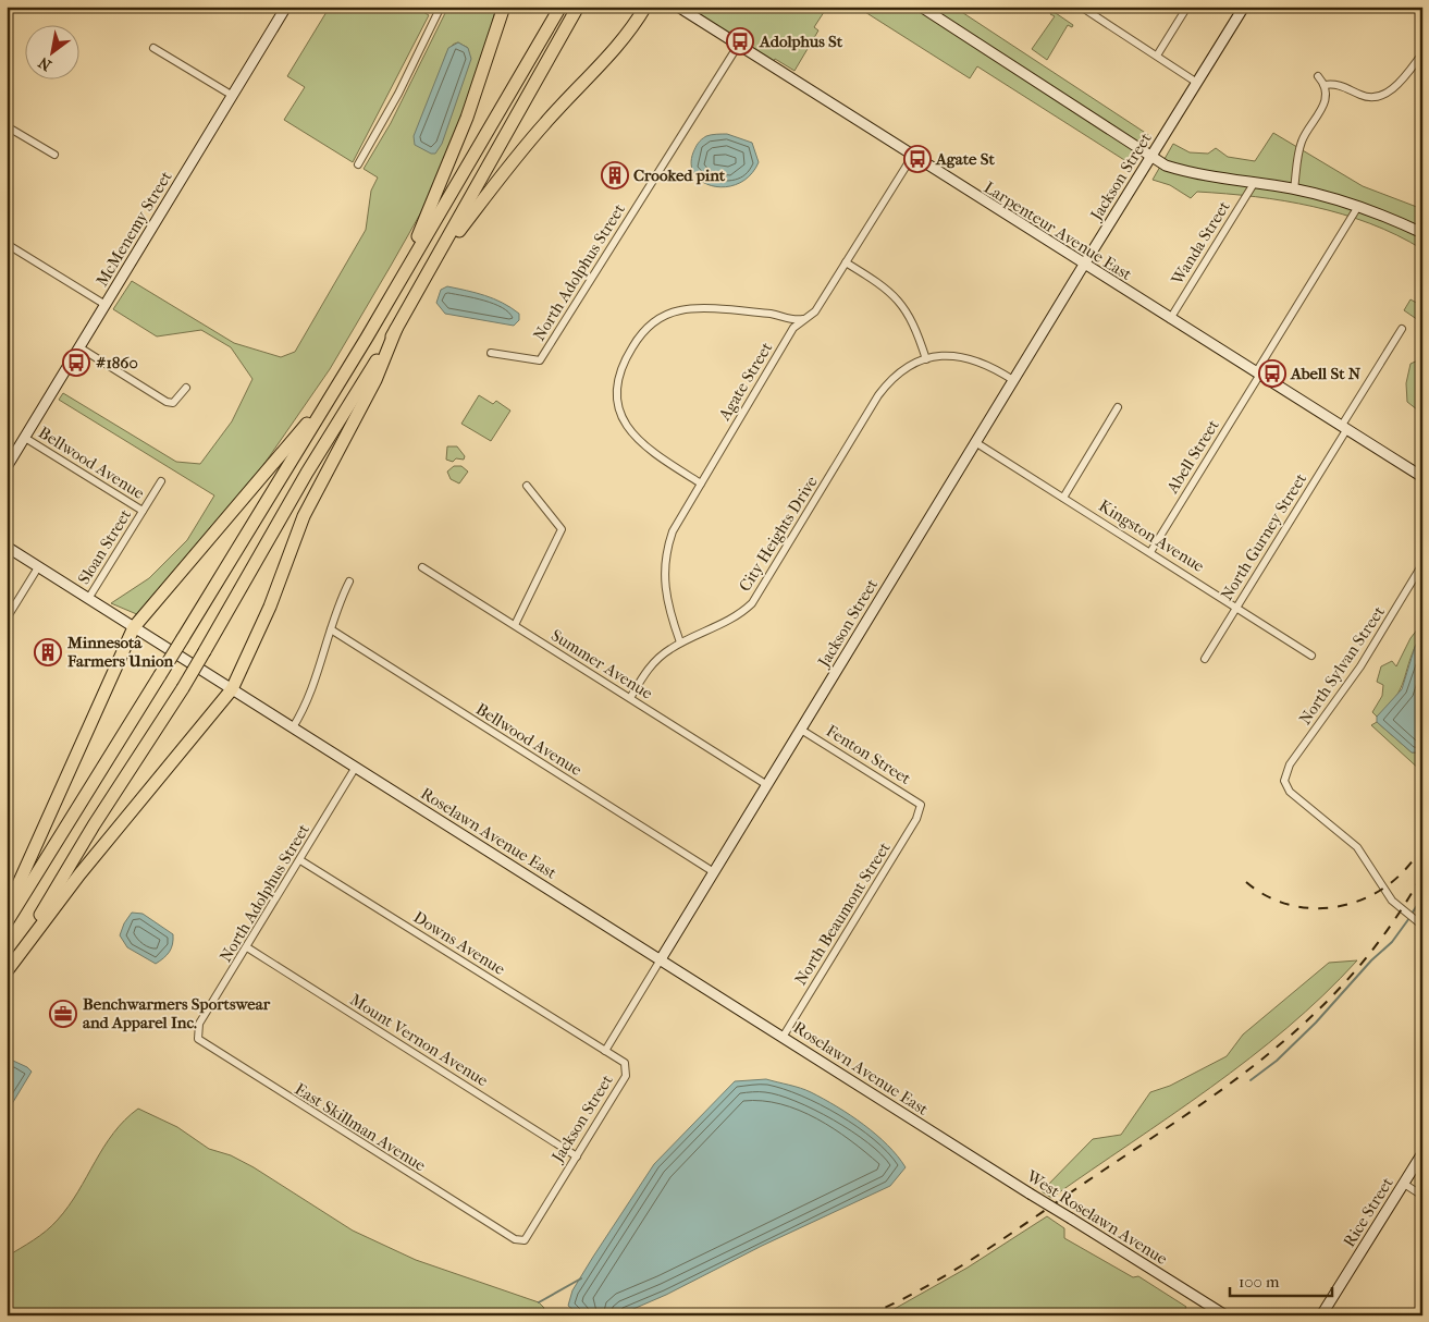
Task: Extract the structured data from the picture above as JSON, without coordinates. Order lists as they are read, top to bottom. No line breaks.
{"streets":{"street":["Jackson Street","McMenemy Street","Larpenteur Avenue East","Wanda Street","North Adolphus Street","Agate Street","Abell Street","Bellwood Avenue","City Heights Drive","Kingston Avenue","North Gurney Street","Sloan Street","Summer Avenue","North Sylvan Street","Fenton Street","Roselawn Avenue East","North Beaumont Street","Downs Avenue","Mount Vernon Avenue","East Skillman Avenue","Rice Street","West Roselawn Avenue"]},"crossings":[["Jackson Street","Larpenteur Avenue East"],["Jackson Street","Bellwood Avenue"],["Jackson Street","Kingston Avenue"],["Jackson Street","Summer Avenue"],["Jackson Street","Fenton Street"],["Jackson Street","Roselawn Avenue East"],["Jackson Street","Downs Avenue"],["Jackson Street","Mount Vernon Avenue"],["Jackson Street","East Skillman Avenue"],["McMenemy Street","Bellwood Avenue"],["Larpenteur Avenue East","Wanda Street"],["Larpenteur Avenue East","North Adolphus Street"],["Larpenteur Avenue East","Agate Street"],["Larpenteur Avenue East","Abell Street"],["Larpenteur Avenue East","North Gurney Street"],["North Adolphus Street","Roselawn Avenue East"],["North Adolphus Street","Downs Avenue"],["North Adolphus Street","Mount Vernon Avenue"],["North Adolphus Street","East Skillman Avenue"],["Agate Street","City Heights Drive"],["Abell Street","Kingston Avenue"],["Bellwood Avenue","Sloan Street"],["City Heights Drive","Summer Avenue"],["Kingston Avenue","North Gurney Street"],["Sloan Street","Roselawn Avenue East"],["Fenton Street","North Beaumont Street"],["Roselawn Avenue East","North Beaumont Street"],["Roselawn Avenue East","West Roselawn Avenue"]],"places":{"bus stop":["Adolphus St","Agate St","#1860","Abell St N"],"building":["Crooked pint","Minnesota Farmers Union"],"office":["Benchwarmers Sportswear and Apparel Inc."]},"scale_bar":"100 m","north":"bottom left"}
